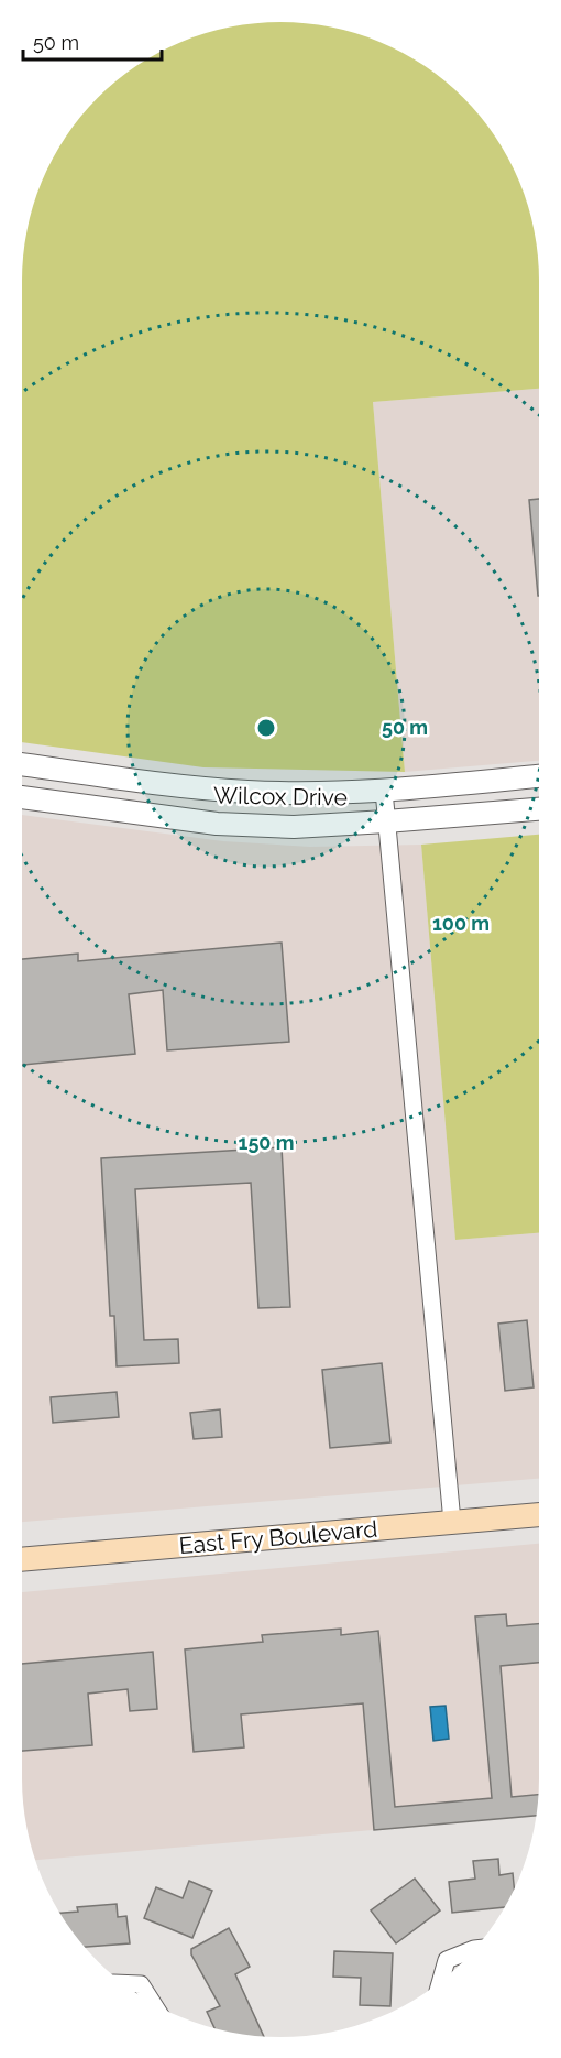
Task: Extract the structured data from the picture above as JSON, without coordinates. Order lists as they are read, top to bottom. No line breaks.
{"streets":{"main road":["East Fry Boulevard"],"street":["Wilcox Drive"]},"scale_bar":"50 m","rings":["50 m","100 m","150 m"]}
